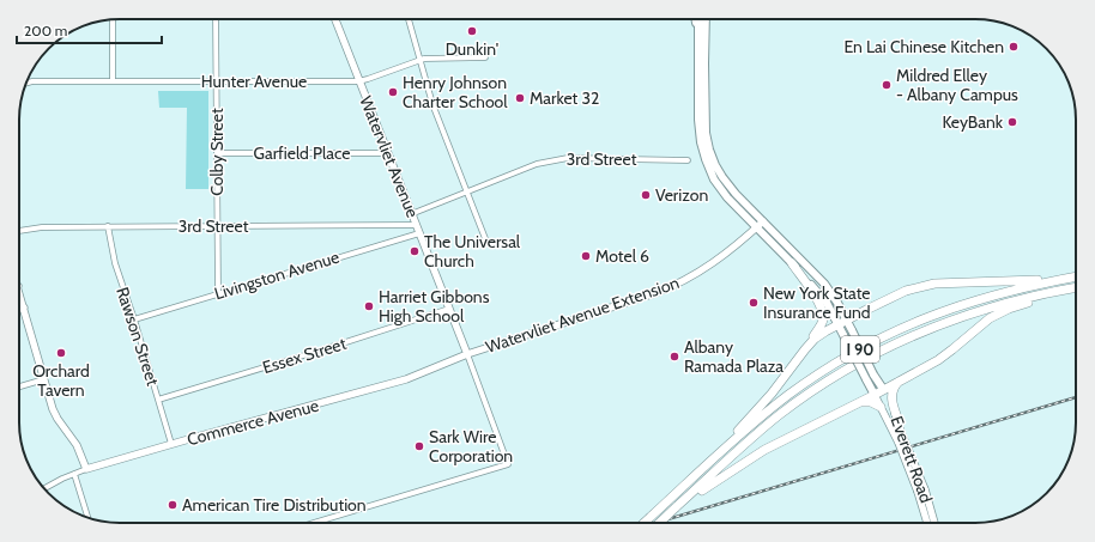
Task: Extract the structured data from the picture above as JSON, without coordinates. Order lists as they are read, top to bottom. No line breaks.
{"streets":{"highway":["I 90"],"street":["Hunter Avenue","Colby Street","Garfield Place","Watervliet Avenue","3rd Street","Livingston Avenue","Watervliet Avenue Extension","Rawson Street","Essex Street","Commerce Avenue","Everett Road"]},"crossings":[["Hunter Avenue","Colby Street"],["Hunter Avenue","Watervliet Avenue"],["Colby Street","Garfield Place"],["Colby Street","3rd Street"],["Colby Street","Livingston Avenue"],["Garfield Place","Watervliet Avenue"],["Watervliet Avenue","3rd Street"],["Watervliet Avenue","Livingston Avenue"],["Watervliet Avenue","Watervliet Avenue Extension"],["Watervliet Avenue","Essex Street"],["Watervliet Avenue","Commerce Avenue"],["3rd Street","Rawson Street"],["Livingston Avenue","Rawson Street"],["Watervliet Avenue Extension","Commerce Avenue"],["Rawson Street","Essex Street"],["Rawson Street","Commerce Avenue"]],"places":["Dunkin'","En Lai Chinese Kitchen","Mildred Elley - Albany Campus","Henry Johnson Charter School","Market 32","KeyBank","Verizon","The Universal Church","Motel 6","New York State Insurance Fund","Harriet Gibbons High School","Orchard Tavern","Albany Ramada Plaza","Sark Wire Corporation","American Tire Distribution"],"scale_bar":"200 m"}
